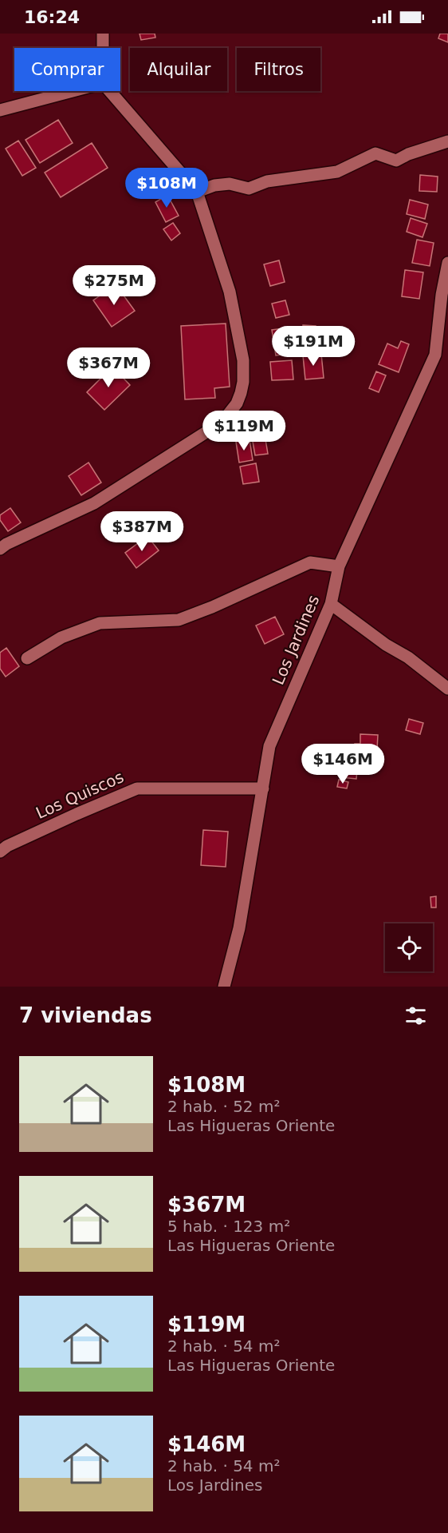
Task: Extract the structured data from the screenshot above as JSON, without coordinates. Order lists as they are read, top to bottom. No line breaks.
{"streets":{"street":["Los Jardines","Los Quiscos"]},"crossings":[["Los Jardines","Los Quiscos"]],"page":{"status":"16:24","chip":["Comprar","Alquilar","Filtros"],"price":["$108M","$275M","$191M","$367M","$119M","$387M","$146M"],"heading":"7 viviendas","list":[{"name":"$108M","note":"2 hab. · 52 m² · Las Higueras Oriente"},{"name":"$367M","note":"5 hab. · 123 m² · Las Higueras Oriente"},{"name":"$119M","note":"2 hab. · 54 m² · Las Higueras Oriente"},{"name":"$146M","note":"2 hab. · 54 m² · Los Jardines"}]}}
